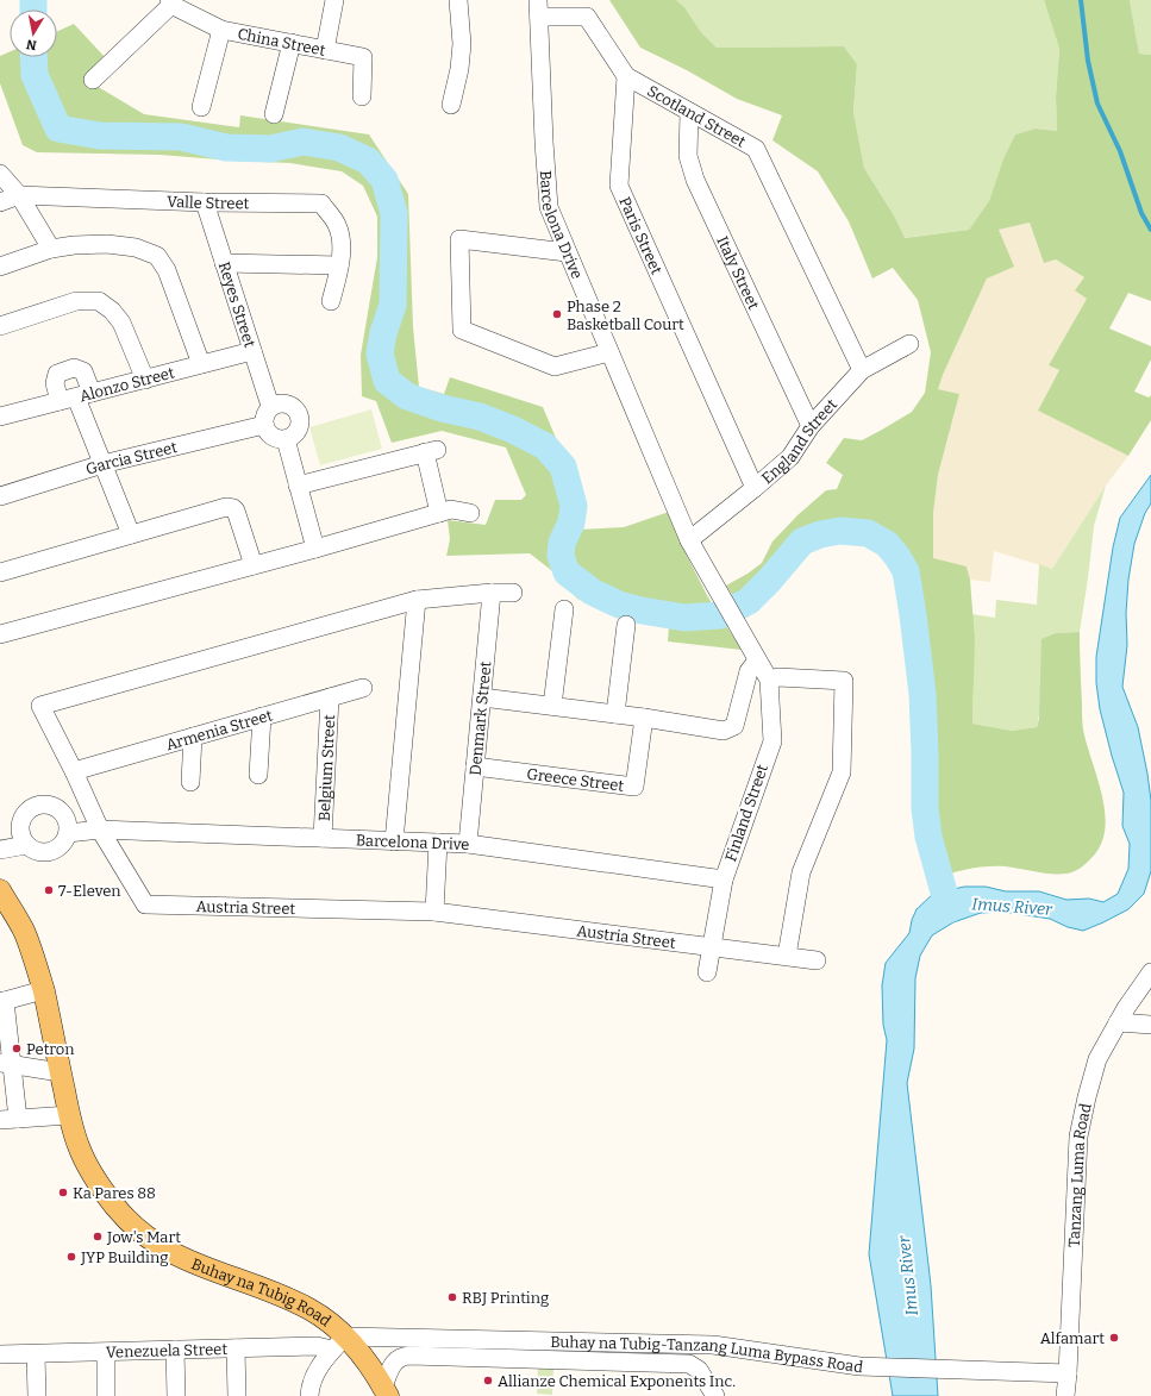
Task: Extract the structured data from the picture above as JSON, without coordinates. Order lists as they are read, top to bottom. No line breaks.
{"streets":{"main road":["Buhay na Tubig Road"],"street":["China Street","Scotland Street","Valle Street","Barcelona Drive","Paris Street","Italy Street","Reyes Street","Alonzo Street","England Street","Garcia Street","Denmark Street","Armenia Street","Belgium Street","Greece Street","Finland Street","Austria Street","Tanzang Luma Road","Venezuela Street","Buhay na Tubig-Tanzang Luma Bypass Road"]},"crossings":[["Scotland Street","Barcelona Drive"],["Scotland Street","Paris Street"],["Scotland Street","Italy Street"],["Scotland Street","England Street"],["Valle Street","Reyes Street"],["Barcelona Drive","England Street"],["Barcelona Drive","Denmark Street"],["Barcelona Drive","Belgium Street"],["Barcelona Drive","Finland Street"],["Barcelona Drive","Austria Street"],["Paris Street","England Street"],["Italy Street","England Street"],["Reyes Street","Alonzo Street"],["Reyes Street","Garcia Street"],["Denmark Street","Greece Street"],["Armenia Street","Belgium Street"],["Finland Street","Austria Street"],["Tanzang Luma Road","Buhay na Tubig-Tanzang Luma Bypass Road"],["Buhay na Tubig Road","Venezuela Street"],["Buhay na Tubig Road","Buhay na Tubig-Tanzang Luma Bypass Road"],["Venezuela Street","Buhay na Tubig-Tanzang Luma Bypass Road"]],"water":["Imus River"],"places":["Phase 2 Basketball Court","7-Eleven","Petron","Ka Pares 88","Jow's Mart","JYP Building","RBJ Printing","Alfamart","Allianze Chemical Exponents Inc."],"north":"bottom"}
